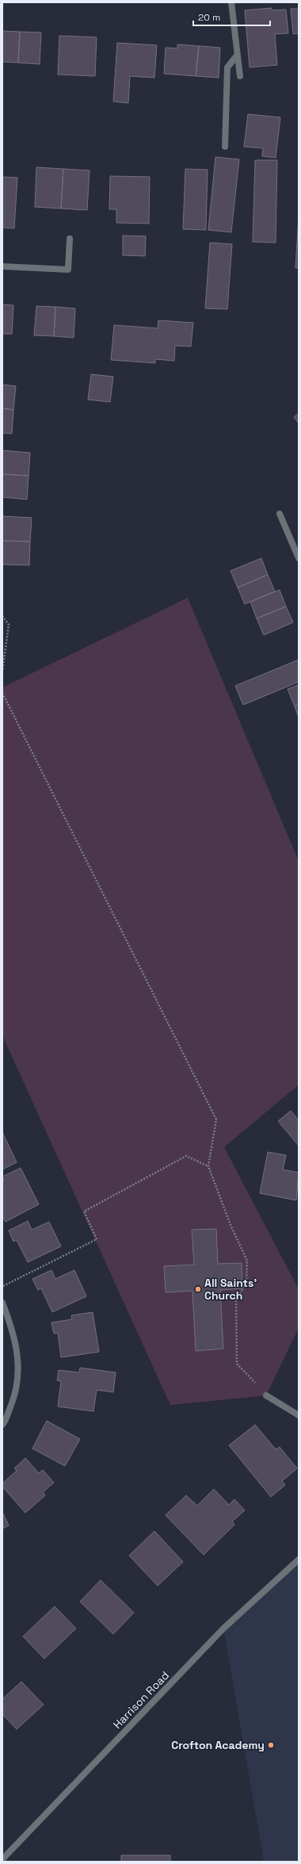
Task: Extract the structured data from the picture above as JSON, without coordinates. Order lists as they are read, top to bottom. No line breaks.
{"streets":{"street":["Harrison Road"]},"places":["All Saints’ Church","Crofton Academy"],"scale_bar":"20 m"}
